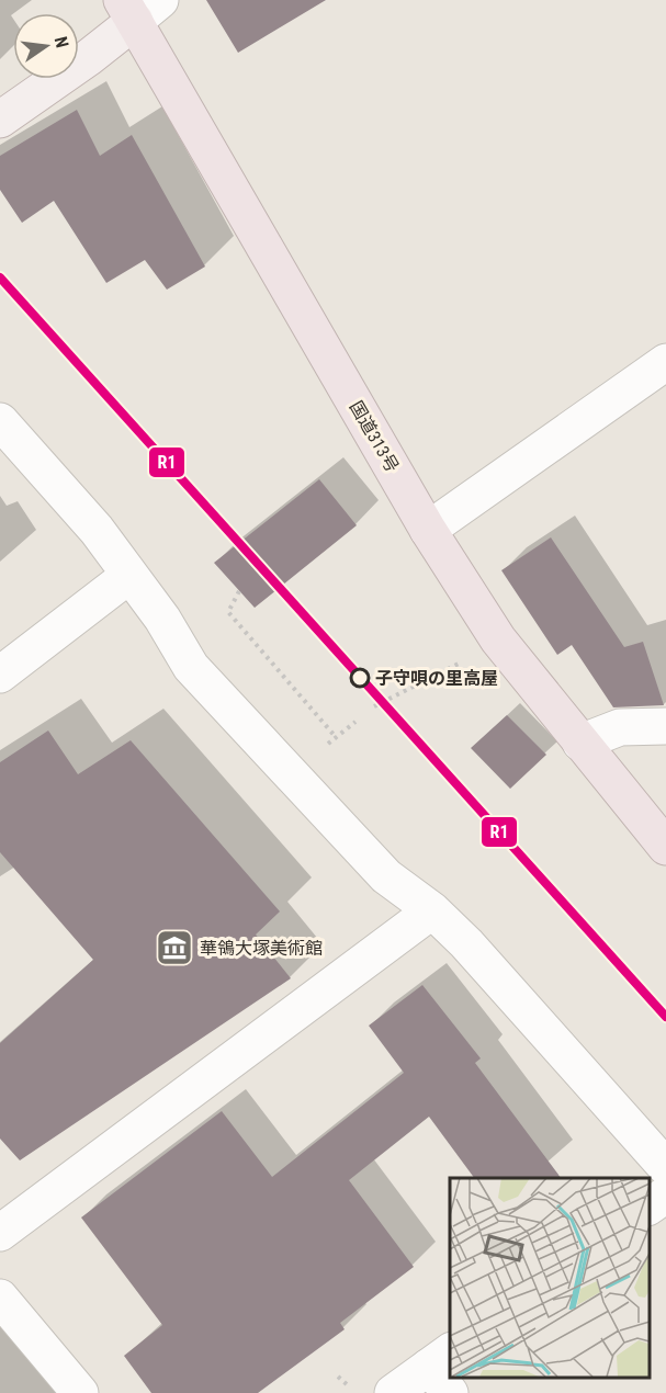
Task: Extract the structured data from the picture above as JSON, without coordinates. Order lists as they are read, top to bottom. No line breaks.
{"streets":{"highway":["国道313号"]},"places":{"other":["子守唄の里高屋"],"museum":["華鴒大塚美術館"]},"lines":["transit line R1"],"north":"right"}
